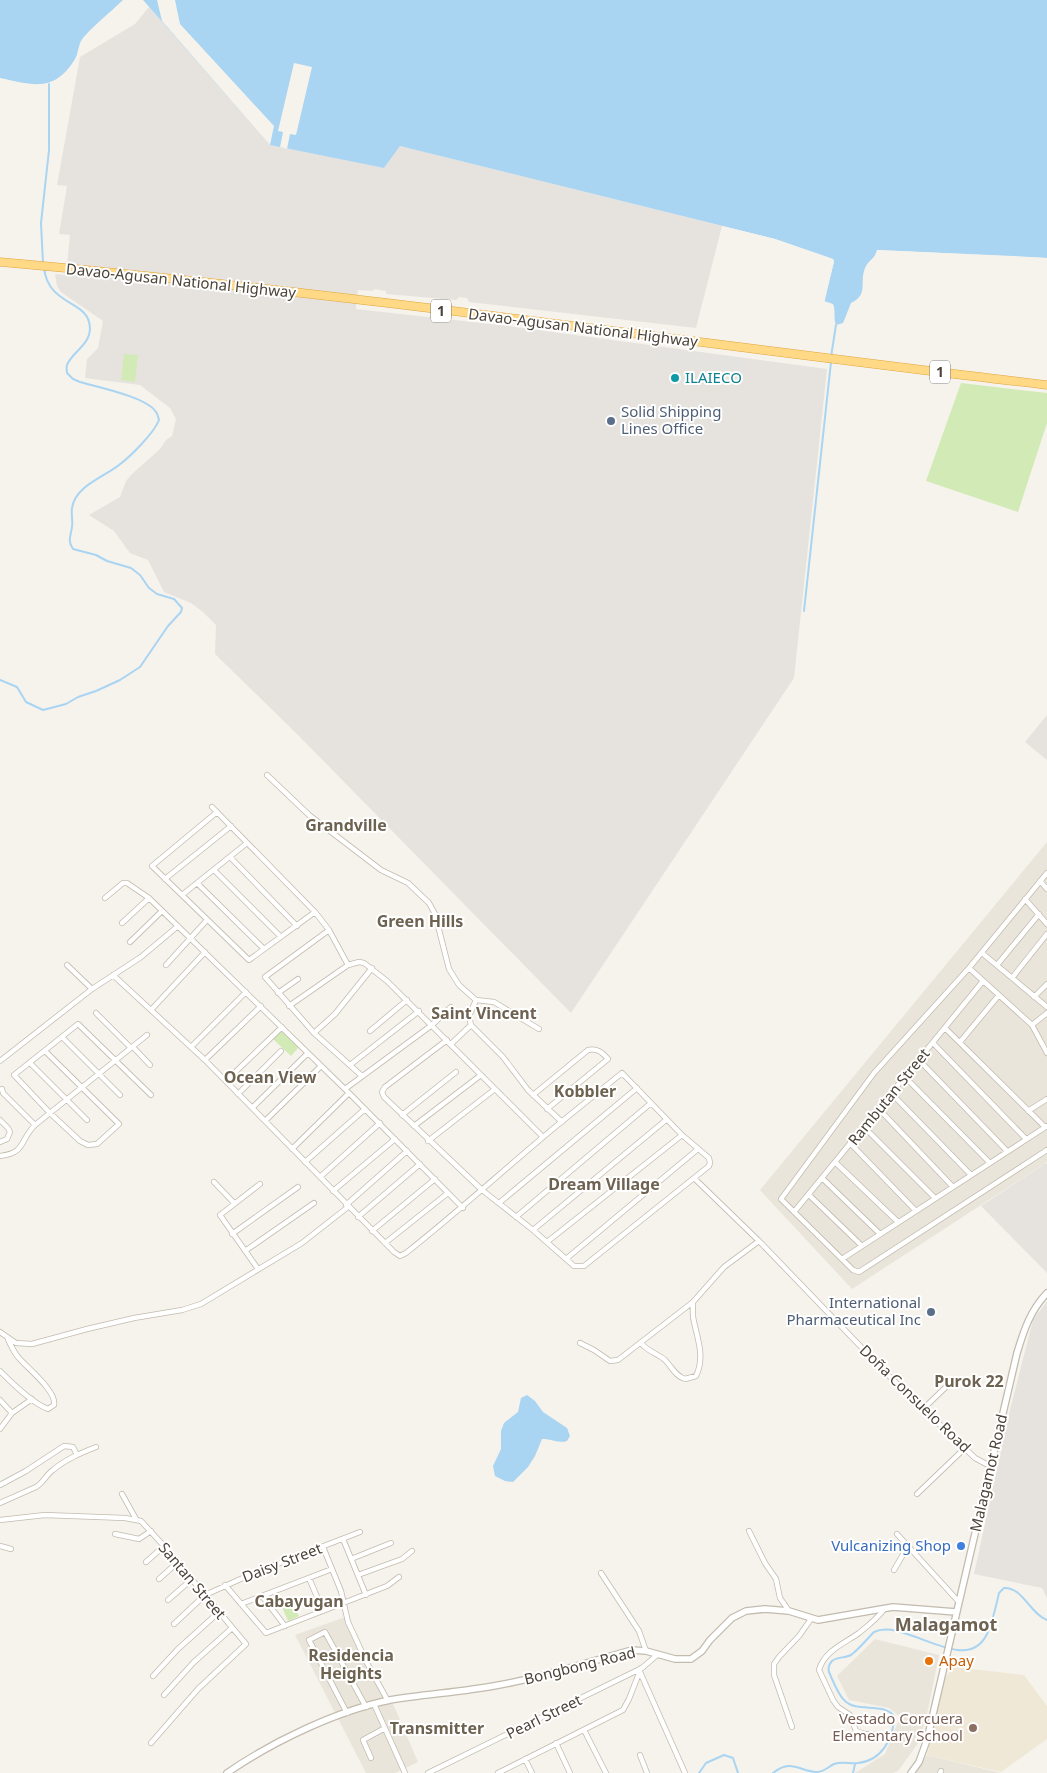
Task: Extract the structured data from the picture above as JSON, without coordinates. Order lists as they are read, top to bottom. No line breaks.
{"streets":{"highway":["Davao-Agusan National Highway","1"],"street":["Rambutan Street","Doña Consuelo Road","Malagamot Road","Daisy Street","Santan Street","Bongbong Road","Pearl Street"]},"crossings":[["Doña Consuelo Road","Malagamot Road"],["Malagamot Road","Bongbong Road"],["Daisy Street","Santan Street"],["Bongbong Road","Pearl Street"]],"districts":["Grandville","Green Hills","Saint Vincent","Ocean View","Kobbler","Dream Village","Purok 22","Cabayugan","Malagamot","Residencia Heights","Transmitter"],"places":["ILAIECO","Solid Shipping Lines Office","International Pharmaceutical Inc","Vulcanizing Shop","Apay","Vestado Corcuera Elementary School"]}
